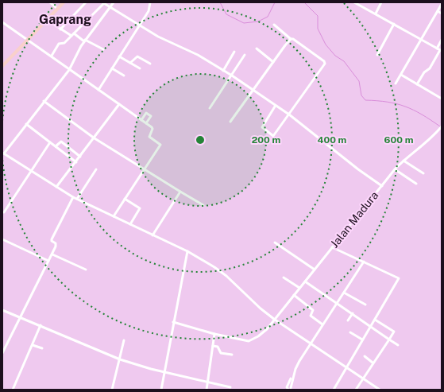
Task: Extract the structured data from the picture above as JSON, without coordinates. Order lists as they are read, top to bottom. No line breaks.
{"streets":{"street":["Jalan Madura"]},"districts":["Gaprang"],"rings":["200 m","400 m","600 m"]}
